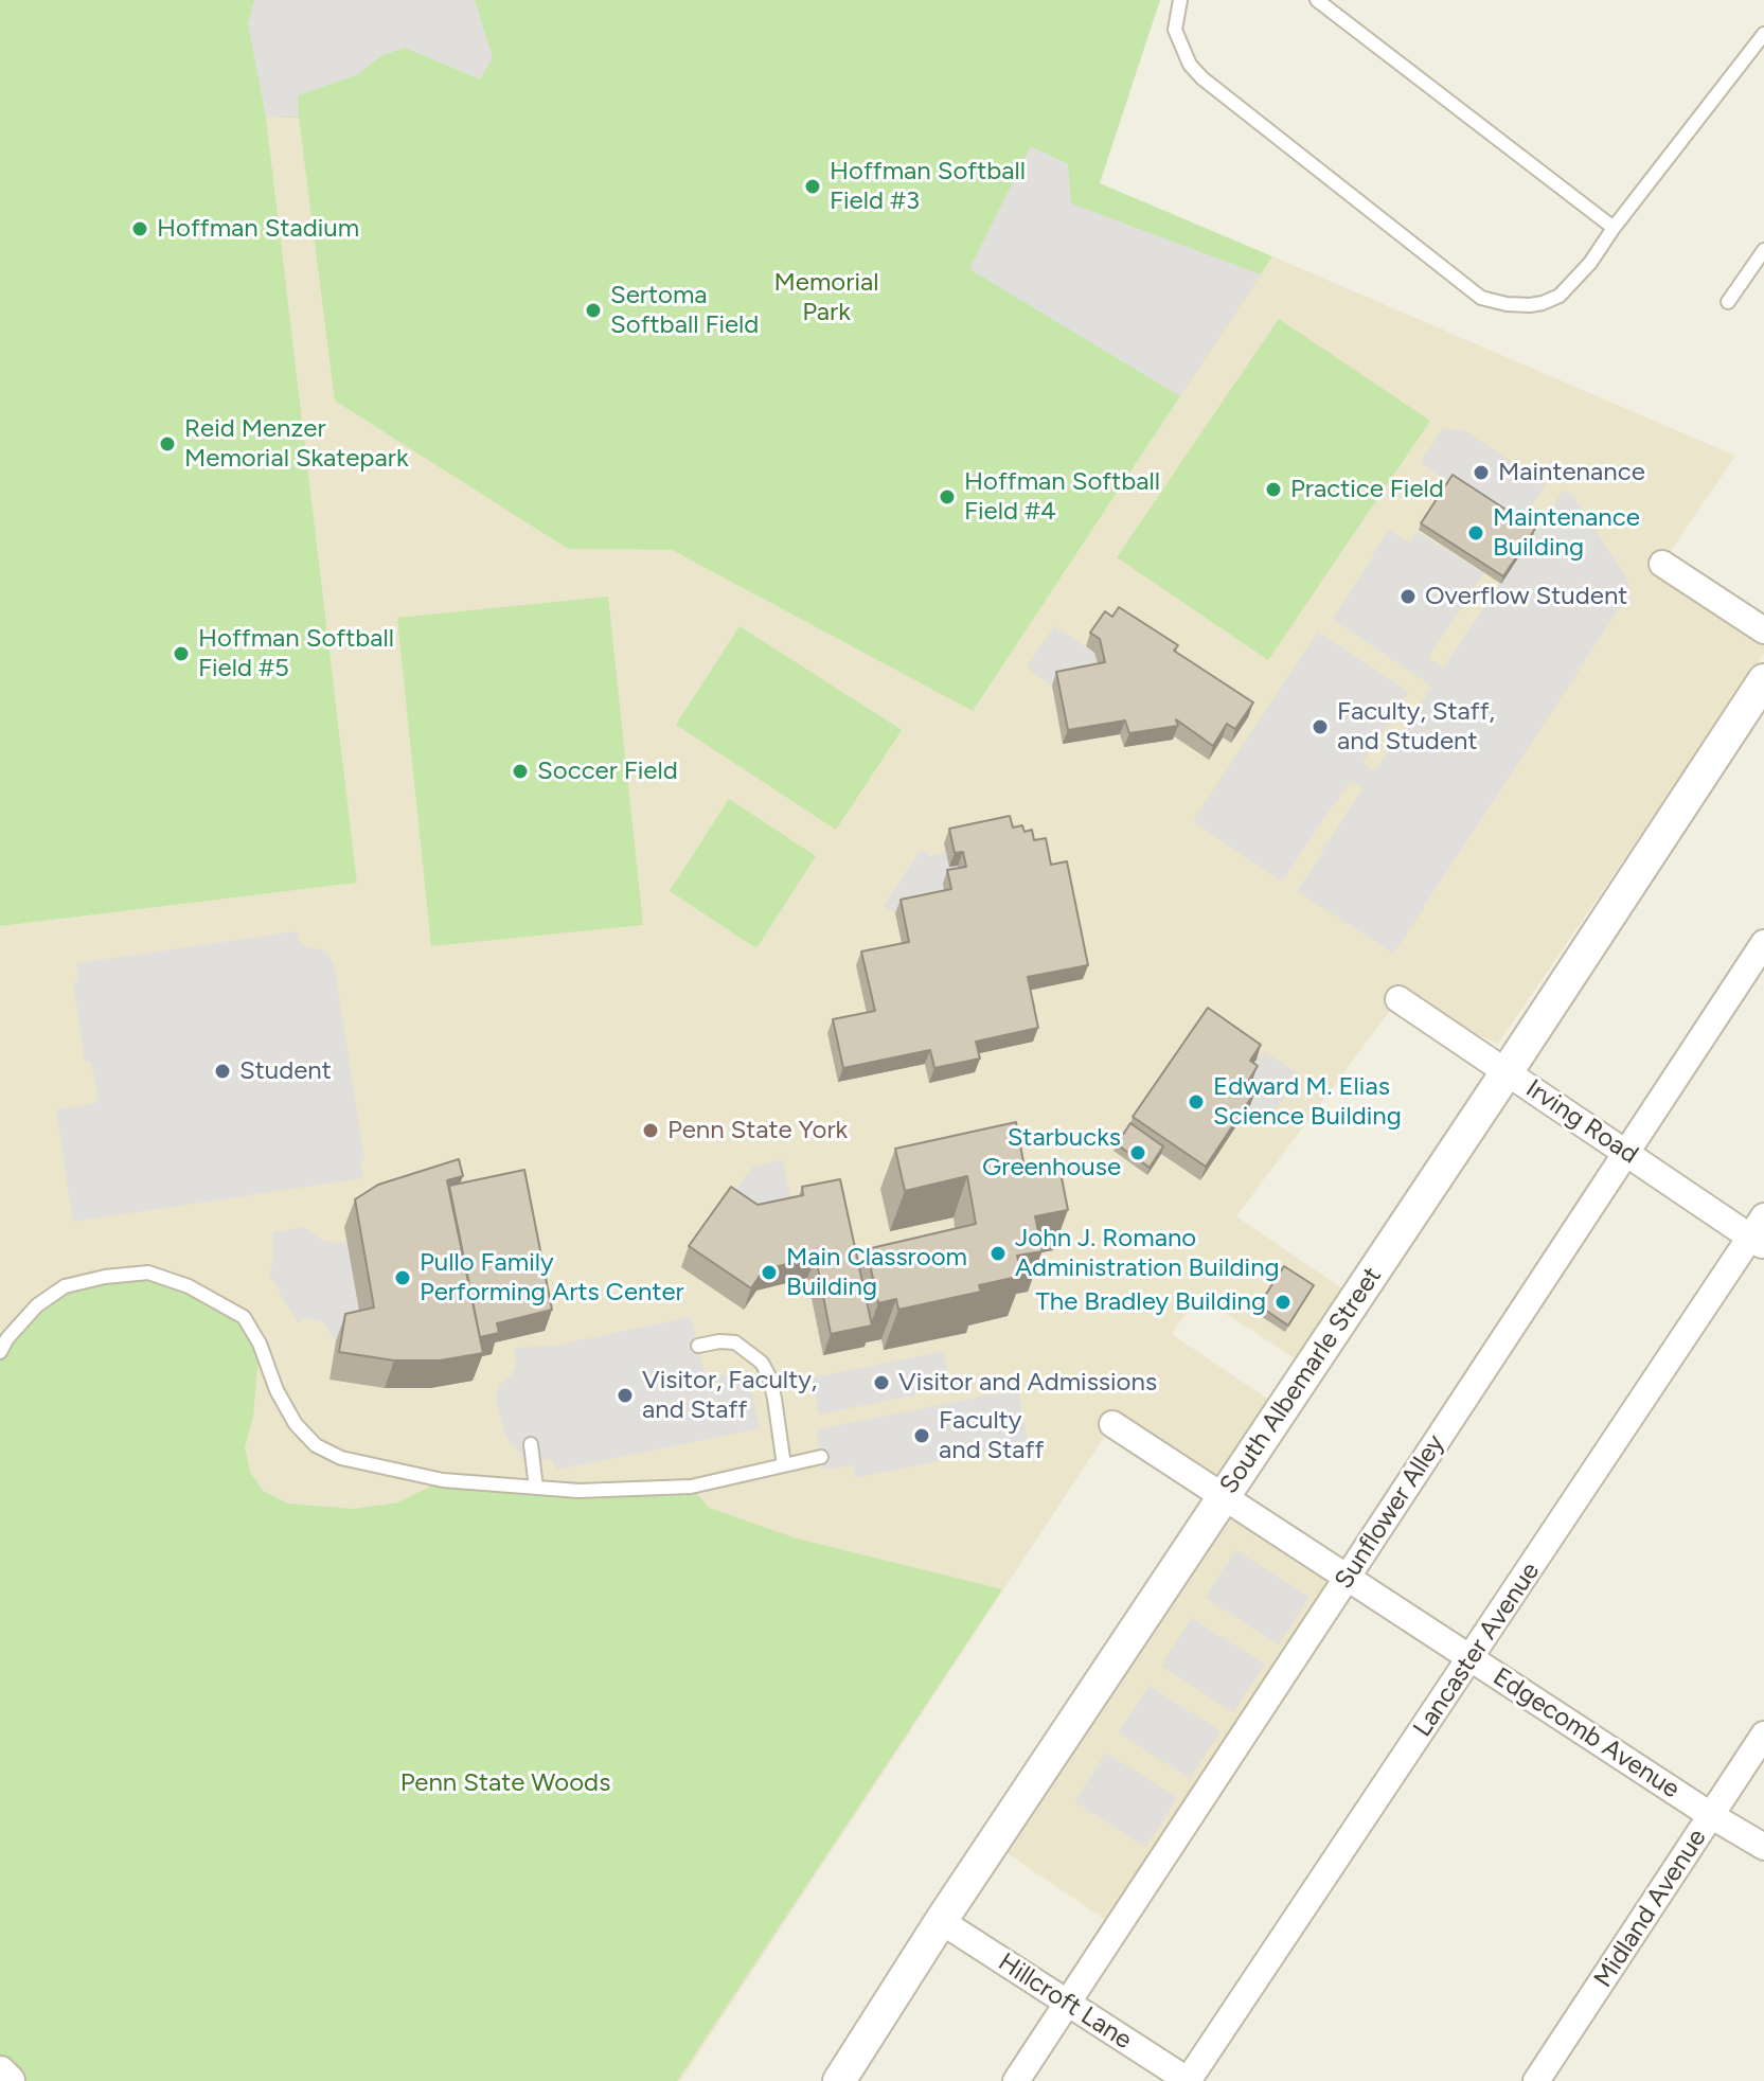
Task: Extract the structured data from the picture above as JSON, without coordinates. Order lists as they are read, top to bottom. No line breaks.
{"streets":{"street":["Irving Road","South Albemarle Street","Sunflower Alley","Lancaster Avenue","Edgecomb Avenue","Midland Avenue","Hillcroft Lane"]},"crossings":[["Irving Road","South Albemarle Street"],["Irving Road","Sunflower Alley"],["Irving Road","Lancaster Avenue"],["South Albemarle Street","Edgecomb Avenue"],["South Albemarle Street","Hillcroft Lane"],["Sunflower Alley","Edgecomb Avenue"],["Sunflower Alley","Hillcroft Lane"],["Lancaster Avenue","Edgecomb Avenue"],["Lancaster Avenue","Hillcroft Lane"],["Edgecomb Avenue","Midland Avenue"]],"parks":["Memorial Park","Penn State Woods"],"places":["Hoffman Softball Field #3","Hoffman Stadium","Sertoma Softball Field","Reid Menzer Memorial Skatepark","Maintenance","Practice Field","Hoffman Softball Field #4","Maintenance Building","Overflow Student","Hoffman Softball Field #5","Faculty, Staff, and Student","Soccer Field","Student","Edward M. Elias Science Building","Penn State York","Starbucks Greenhouse","John J. Romano Administration Building","Main Classroom Building","Pullo Family Performing Arts Center","The Bradley Building","Visitor and Admissions","Visitor, Faculty, and Staff","Faculty and Staff"]}
